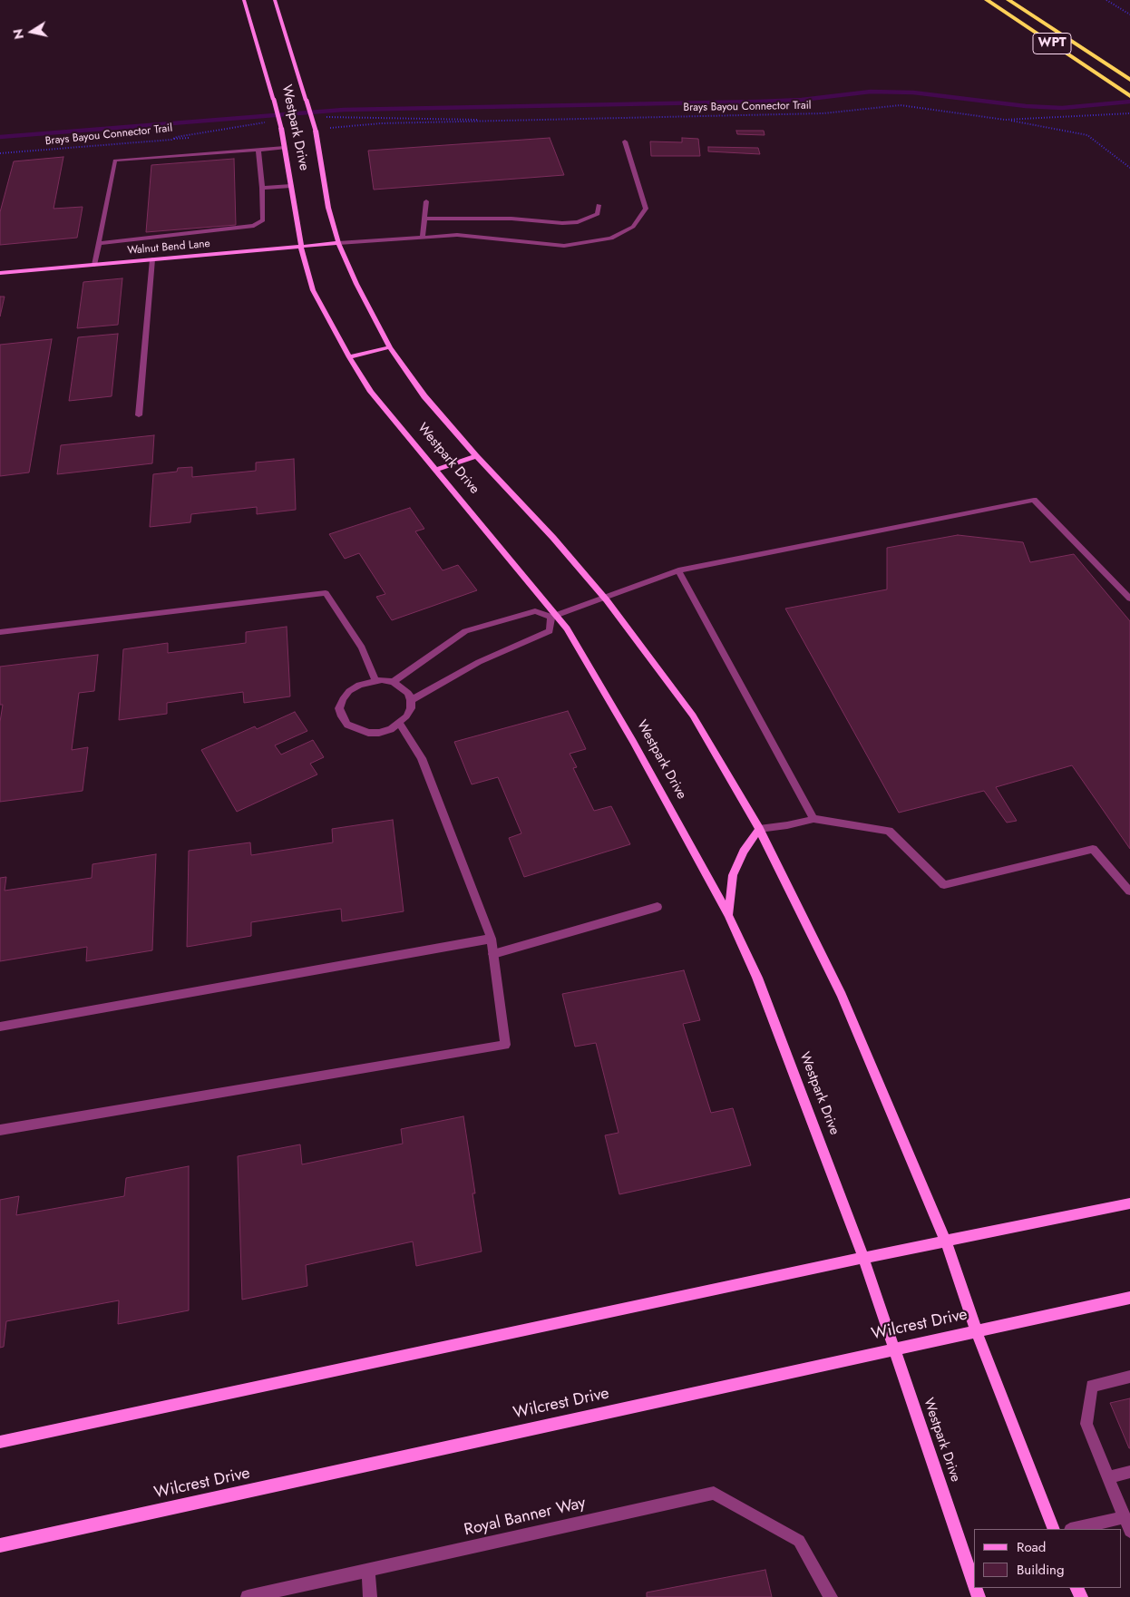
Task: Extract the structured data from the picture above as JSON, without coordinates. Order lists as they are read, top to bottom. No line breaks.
{"streets":{"highway":["WPT"],"main road":["Westpark Drive","Walnut Bend Lane","Wilcrest Drive"],"street":["Royal Banner Way"],"path":["Brays Bayou Connector Trail"]},"crossings":[["Brays Bayou Connector Trail","Westpark Drive"],["Westpark Drive","Walnut Bend Lane"],["Westpark Drive","Wilcrest Drive"]],"legend":["Road","Building"],"north":"left"}
